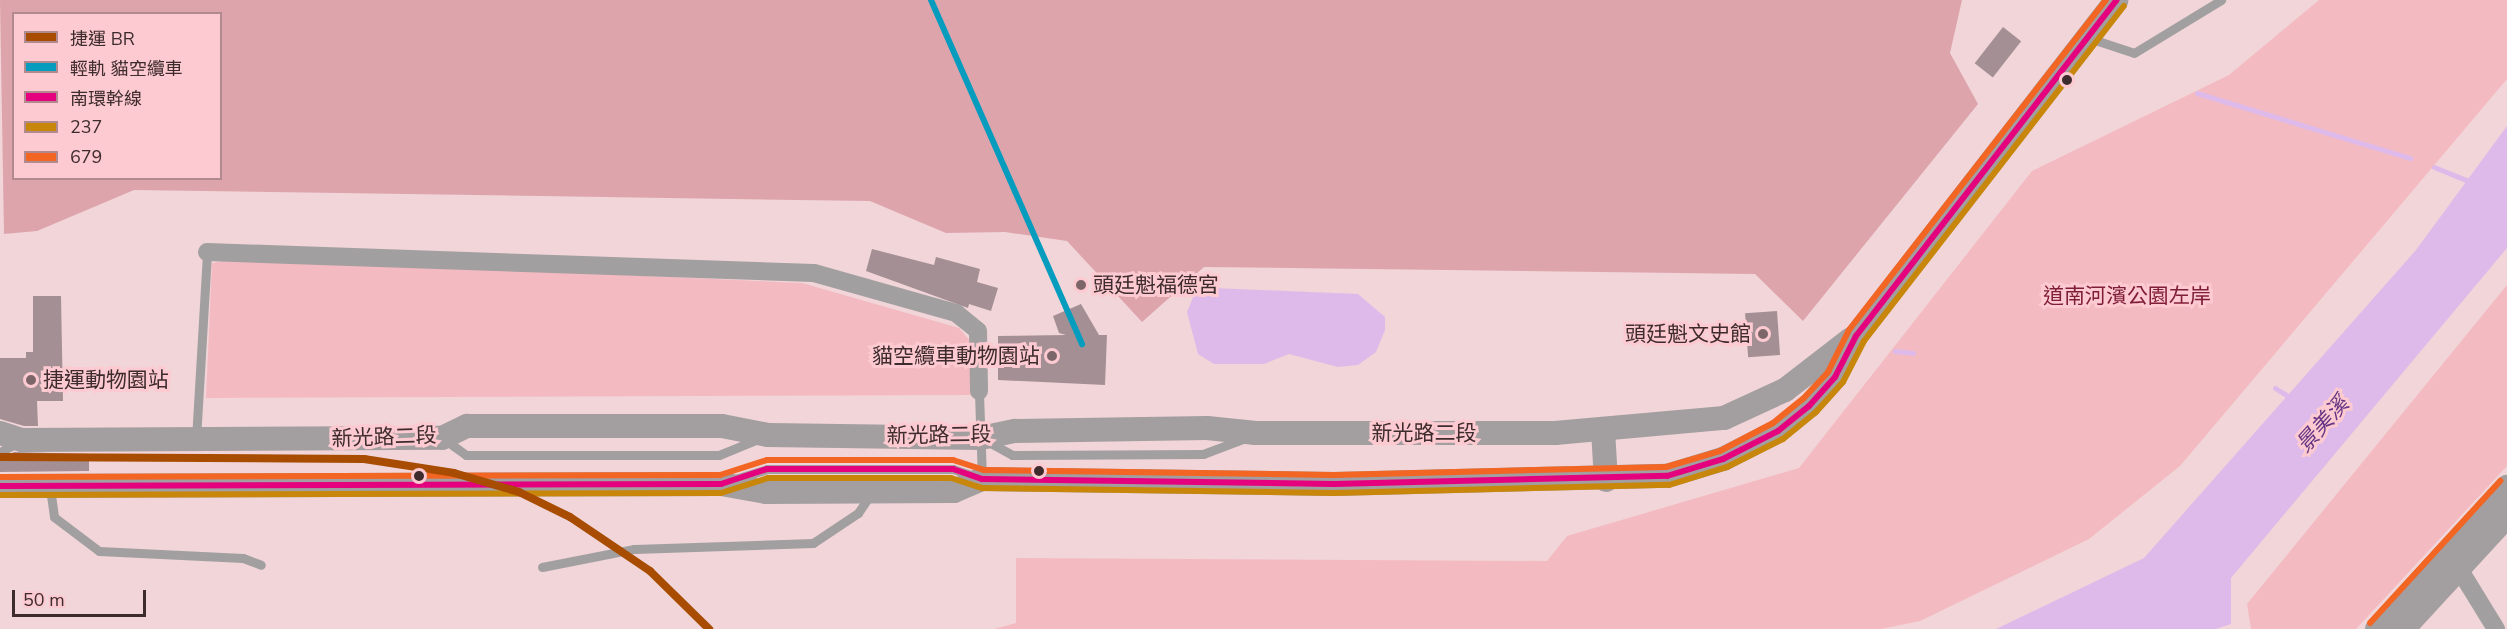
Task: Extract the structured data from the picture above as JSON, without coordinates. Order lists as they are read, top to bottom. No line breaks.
{"streets":{"street":["新光路二段"]},"water":["景美溪"],"parks":["道南河濱公園左岸"],"places":["頭廷魁福德宮","頭廷魁文史館","貓空纜車動物園站","捷運動物園站"],"lines":["tram line 貓空纜車","transit line 南環幹線","transit line 679","transit line 237","metro line BR"],"legend":["捷運 BR","輕軌 貓空纜車","南環幹線","237","679"],"scale_bar":"50 m"}
